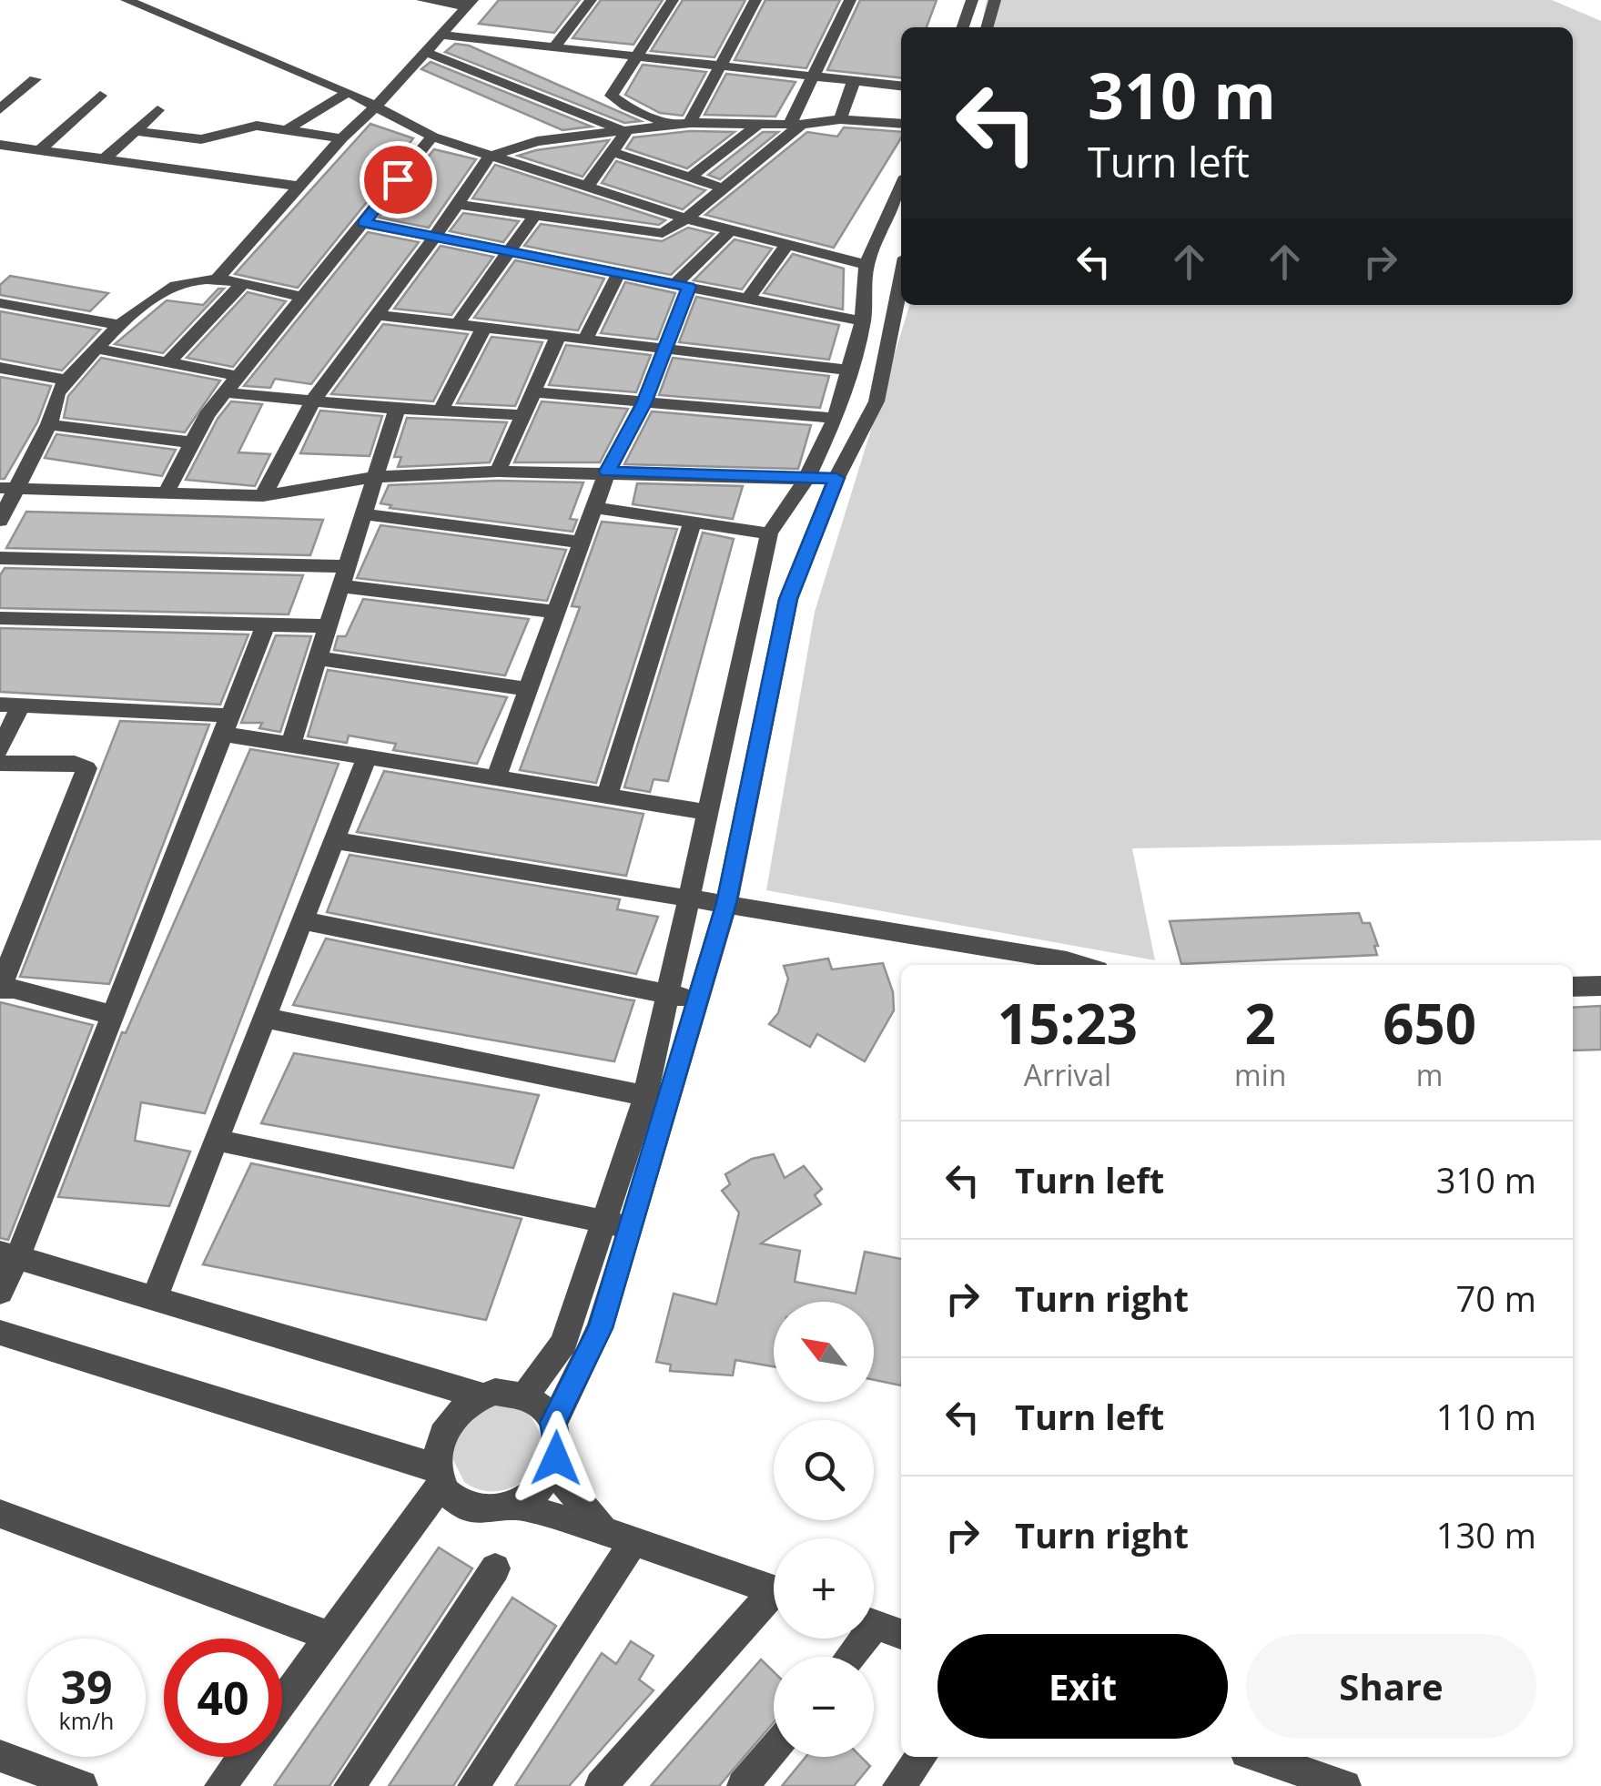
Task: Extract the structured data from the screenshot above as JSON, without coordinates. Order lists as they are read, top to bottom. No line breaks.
{"north":"top left","page":{"turn":["310 m","Turn left"],"eta":["15:23","Arrival","2","min","650","m"],"list":[{"name":"Turn left","value":"310 m"},{"name":"Turn right","value":"70 m"},{"name":"Turn left","value":"110 m"},{"name":"Turn right","value":"130 m"}],"map_buttons":["+","−"],"buttons":["Exit","Share"],"speed":"39 km/h","limit":"40"}}
